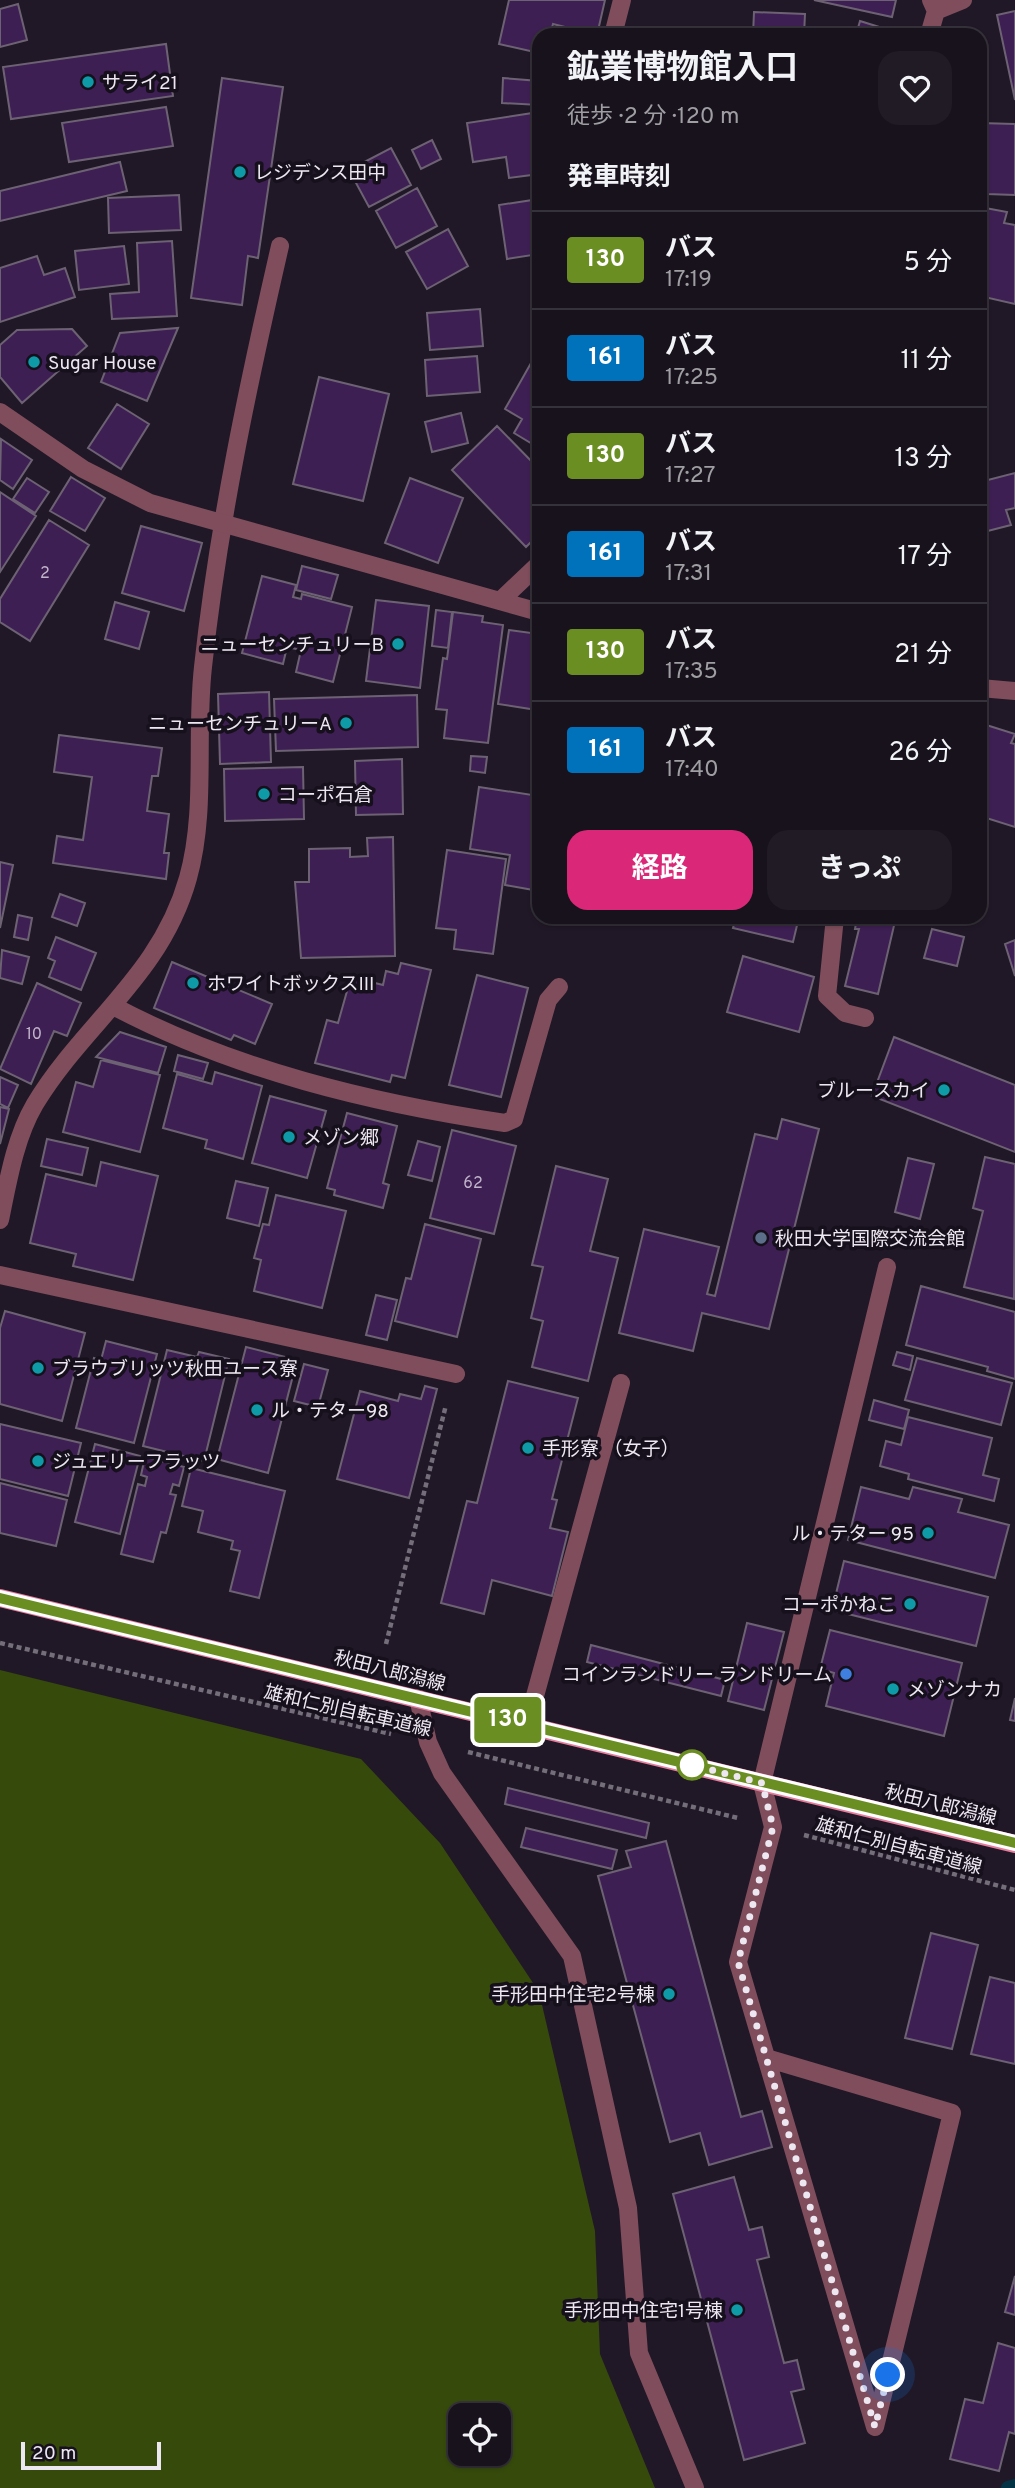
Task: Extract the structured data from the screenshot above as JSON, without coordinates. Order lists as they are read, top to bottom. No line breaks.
{"streets":{"main road":["秋田八郎潟線"],"path":["雄和仁別自転車道線"]},"places":["サライ21","レジデンス田中","Sugar House","ニューセンチュリーB","ニューセンチュリーA","コーポ石倉","ホワイトボックスIII","ブルースカイ","メゾン郷","秋田大学国際交流会館","ブラウブリッツ秋田ユース寮","ル・テター98","手形寮 （女子）","ジュエリーフラッツ","ル・テター 95","コーポかねこ","コインランドリー ランドリーム","メゾンナカ","手形田中住宅2号棟","手形田中住宅1号棟"],"lines":["bus line 130"],"house_numbers":["2","10","62"],"scale_bar":"20 m","page":{"on_map":"130","heading":[["鉱業博物館入口","徒歩 · 2 分 · 120 m"],"発車時刻"],"list":[{"mark":"130","name":"バス","note":"17:19","value":"5 分"},{"mark":"161","name":"バス","note":"17:25","value":"11 分"},{"mark":"130","name":"バス","note":"17:27","value":"13 分"},{"mark":"161","name":"バス","note":"17:31","value":"17 分"},{"mark":"130","name":"バス","note":"17:35","value":"21 分"},{"mark":"161","name":"バス","note":"17:40","value":"26 分"}],"buttons":["経路","きっぷ"],"scale":"20 m"}}
